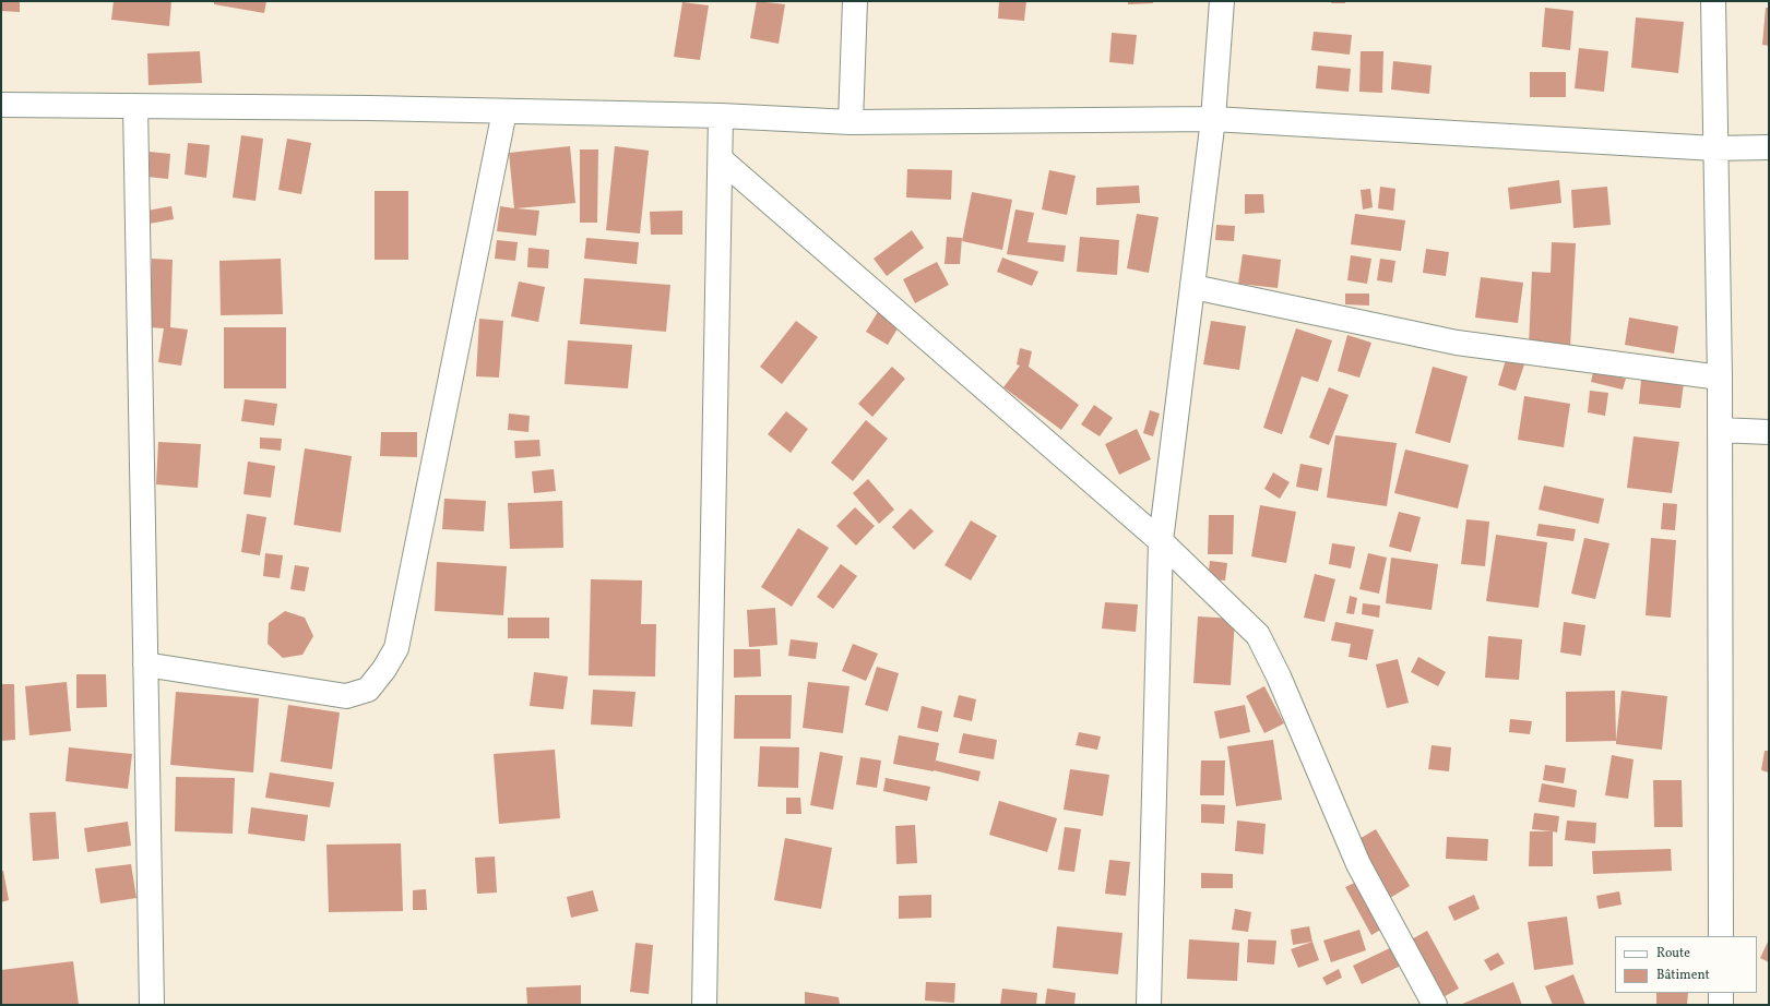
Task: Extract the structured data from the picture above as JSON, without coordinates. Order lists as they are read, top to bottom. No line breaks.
{"legend":["Route","Bâtiment"]}
